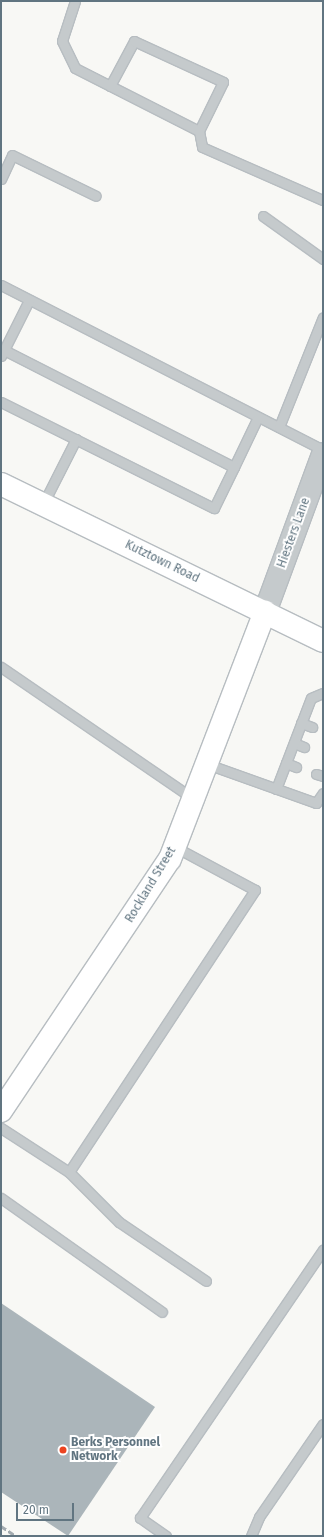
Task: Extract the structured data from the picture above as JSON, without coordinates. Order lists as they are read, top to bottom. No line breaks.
{"streets":{"main road":["Kutztown Road","Rockland Street"],"street":["Hiesters Lane"]},"crossings":[["Hiesters Lane","Kutztown Road"],["Hiesters Lane","Rockland Street"],["Kutztown Road","Rockland Street"]],"places":["Berks Personnel Network"],"scale_bar":"20 m"}
